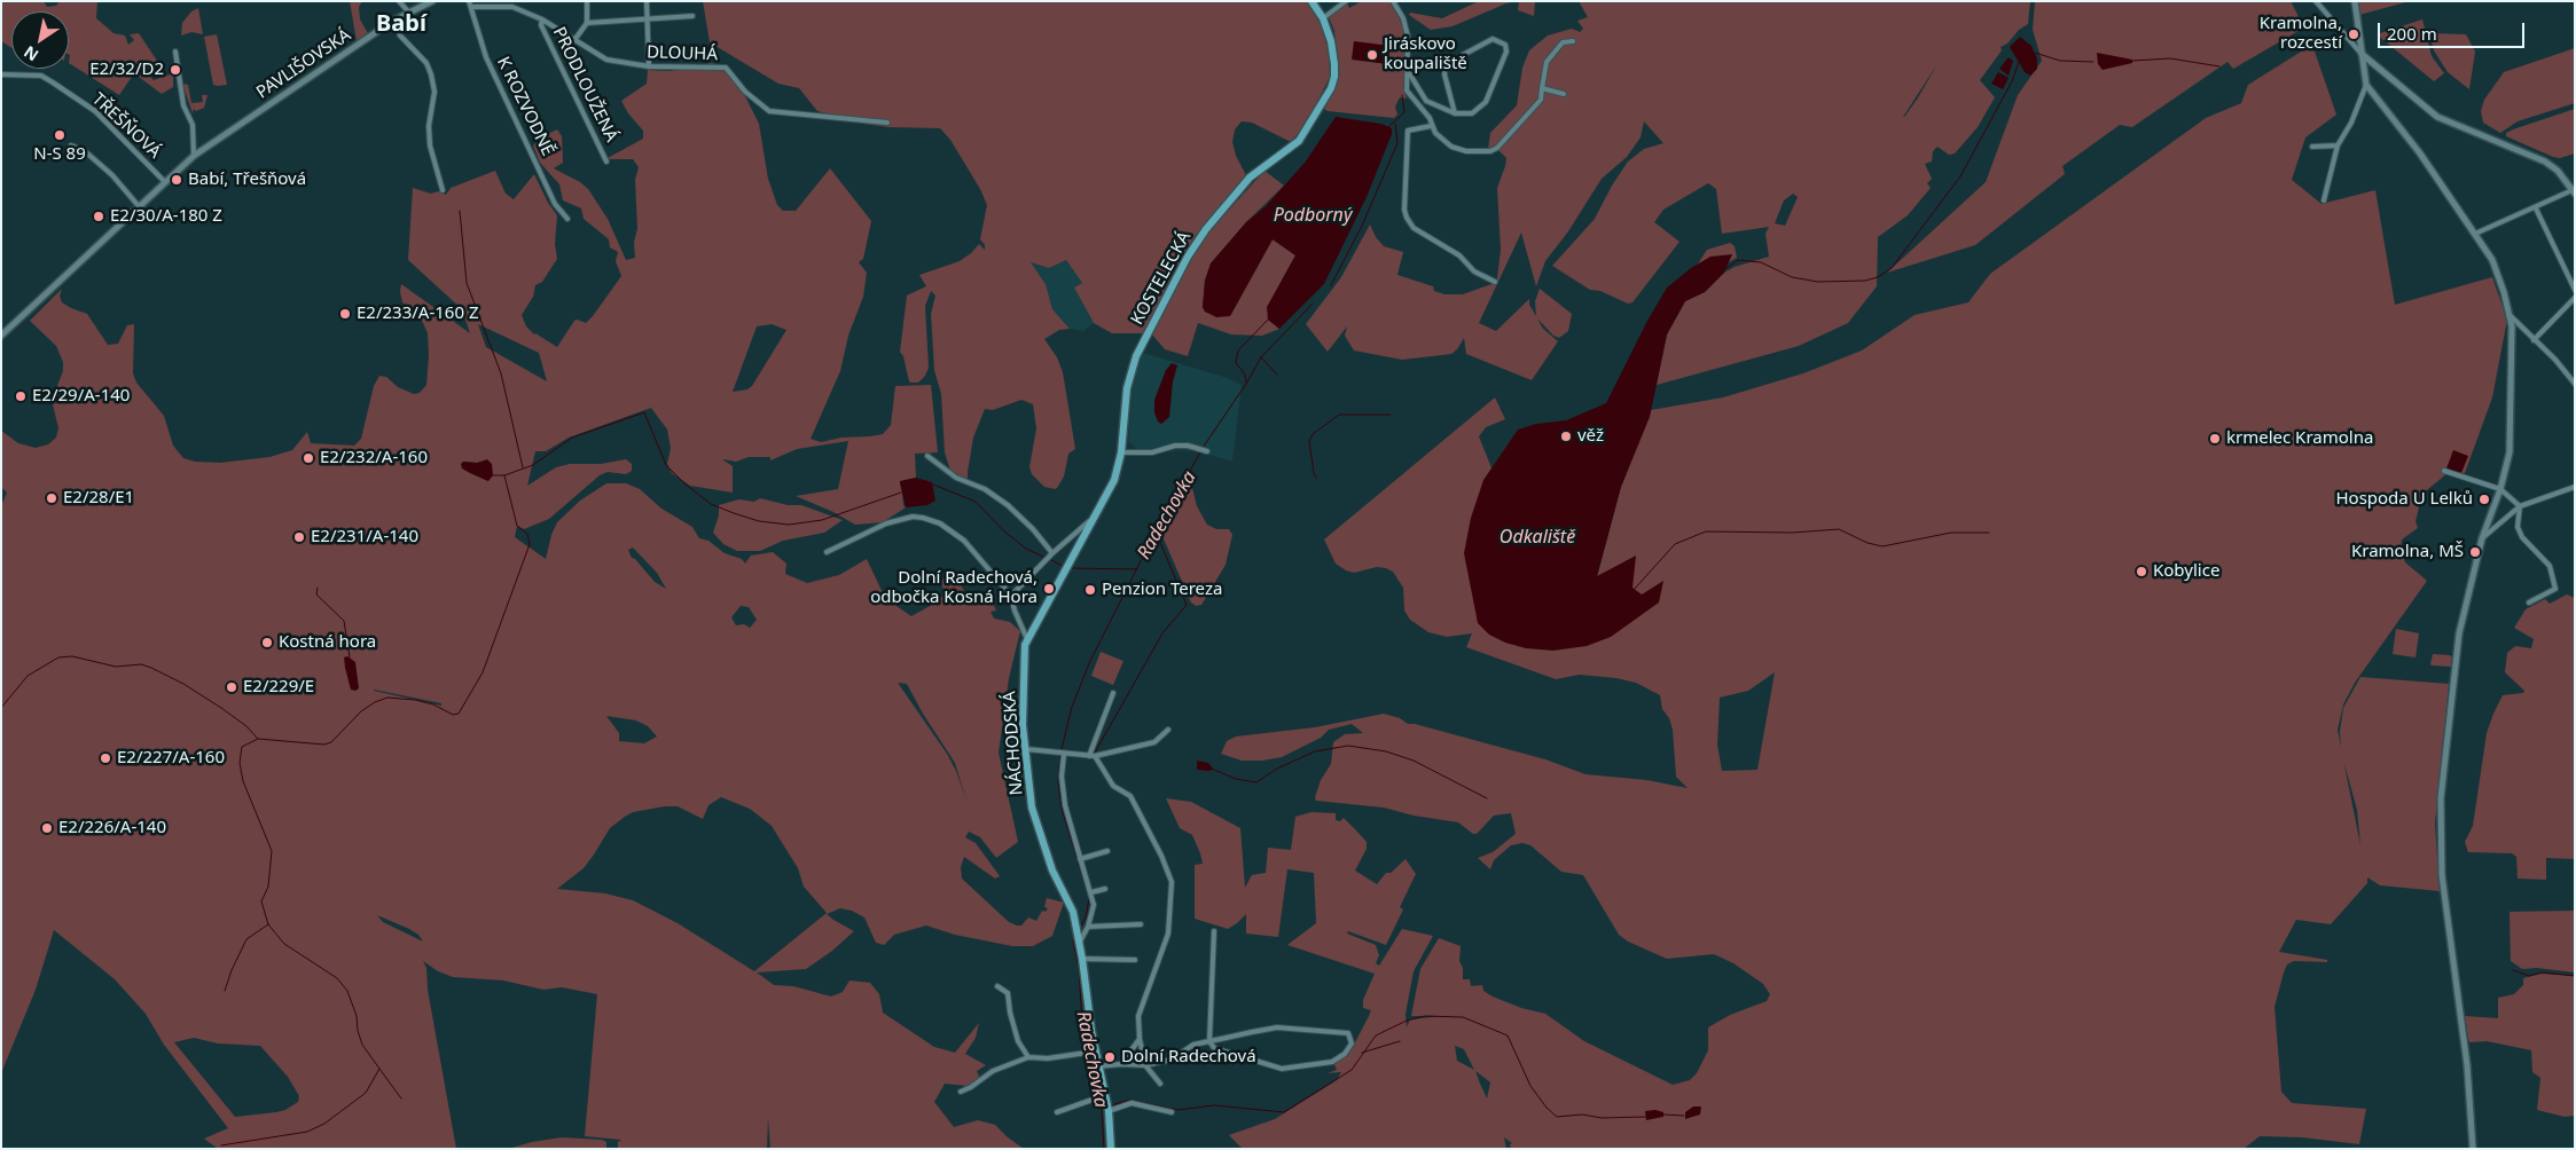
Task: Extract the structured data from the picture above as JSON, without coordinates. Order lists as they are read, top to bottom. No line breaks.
{"streets":{"main road":["KOSTELECKÁ","NÁCHODSKÁ"],"street":["DLOUHÁ","PAVLIŠOVSKÁ","PRODLOUŽENÁ","K ROZVODNĚ","TŘEŠŇOVÁ"]},"crossings":[["DLOUHÁ","PRODLOUŽENÁ"],["DLOUHÁ","K ROZVODNĚ"],["PAVLIŠOVSKÁ","TŘEŠŇOVÁ"],["KOSTELECKÁ","NÁCHODSKÁ"]],"districts":["Babí"],"water":["Podborný","Radechovka","Odkaliště"],"places":["Kramolna, rozcestí","Jiráskovo koupaliště","E2/32/D2","N-S 89","Babí, Třešňová","E2/30/A-180 Z","E2/233/A-160 Z","E2/29/A-140","věž","krmelec Kramolna","E2/232/A-160","E2/28/E1","Hospoda U Lelků","E2/231/A-140","Kramolna, MŠ","Kobylice","Dolní Radechová, odbočka Kosná Hora","Penzion Tereza","Kostná hora","E2/229/E","E2/227/A-160","E2/226/A-140","Dolní Radechová"],"scale_bar":"200 m","north":"bottom left"}
